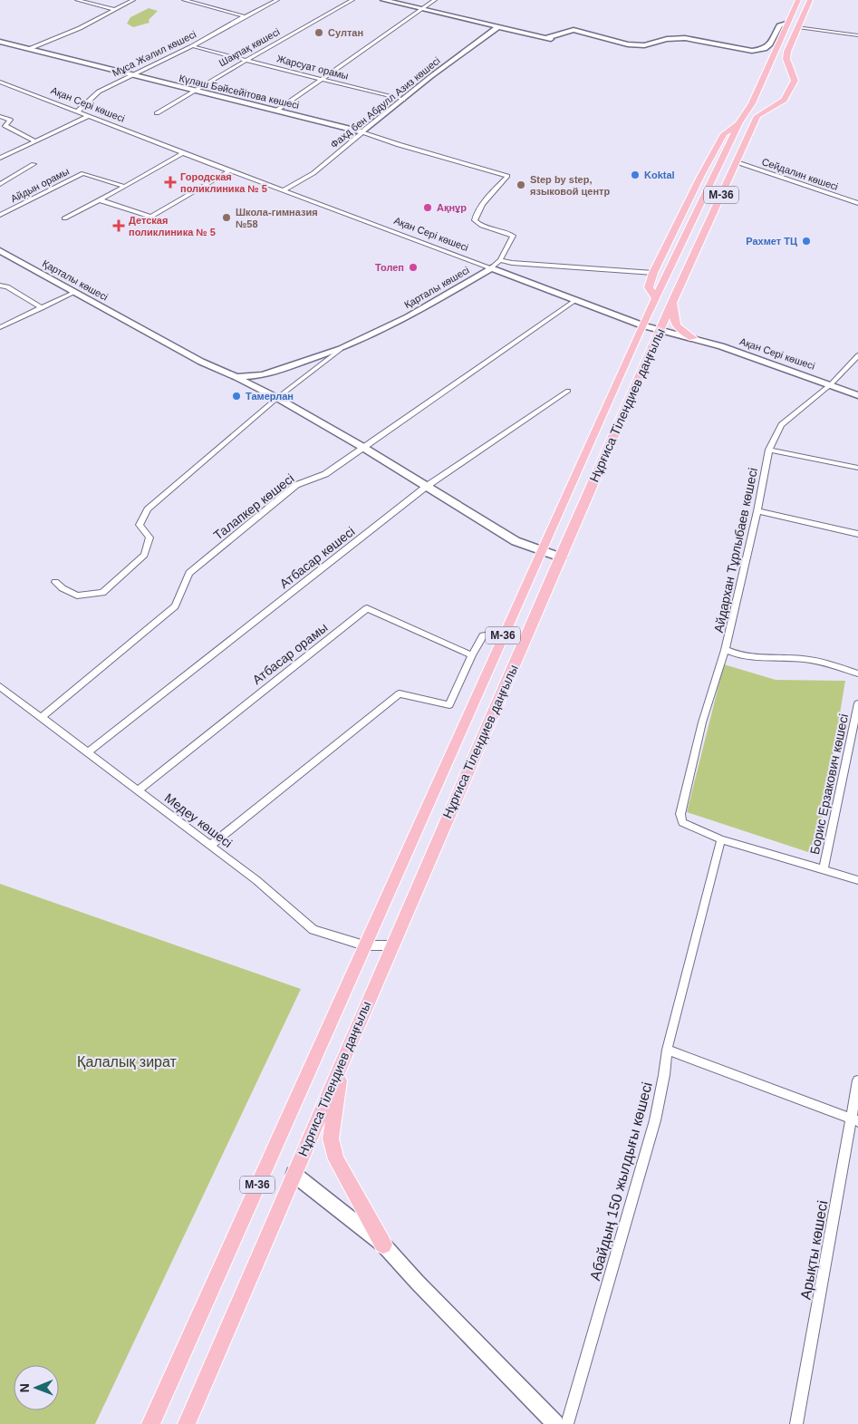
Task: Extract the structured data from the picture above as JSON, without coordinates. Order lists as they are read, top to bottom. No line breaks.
{"streets":{"main road":["M-36","Нұрғиса Тілендиев даңғылы"],"street":["Шақпақ көшесі","Мұса Жәлил көшесі","Жарсуат орамы","Күләш Бәйсейітова көшесі","Фахд бен Абдулл Азиз көшесі","Ақан Сері көшесі","Сейдалин көшесі","Айдын орамы","Қарталы көшесі","Талапкер көшесі","Айдархан Тұрлыбаев көшесі","Атбасар көшесі","Атбасар орамы","Борис Ерзакович көшесі","Медеу көшесі","Абайдың 150 жылдығы көшесі","Арықты көшесі"]},"crossings":[["Шақпақ көшесі","Жарсуат орамы"],["Шақпақ көшесі","Күләш Бәйсейітова көшесі"],["Мұса Жәлил көшесі","Жарсуат орамы"],["Мұса Жәлил көшесі","Күләш Бәйсейітова көшесі"],["Мұса Жәлил көшесі","Ақан Сері көшесі"],["Жарсуат орамы","Фахд бен Абдулл Азиз көшесі"],["Күләш Бәйсейітова көшесі","Фахд бен Абдулл Азиз көшесі"],["Күләш Бәйсейітова көшесі","Қарталы көшесі"],["Фахд бен Абдулл Азиз көшесі","Ақан Сері көшесі"],["Ақан Сері көшесі","Қарталы көшесі"],["Ақан Сері көшесі","Нұрғиса Тілендиев даңғылы"],["Ақан Сері көшесі","Талапкер көшесі"],["Ақан Сері көшесі","Айдархан Тұрлыбаев көшесі"],["Сейдалин көшесі","Нұрғиса Тілендиев даңғылы"],["Қарталы көшесі","Нұрғиса Тілендиев даңғылы"],["Қарталы көшесі","Талапкер көшесі"],["Қарталы көшесі","Атбасар көшесі"],["Нұрғиса Тілендиев даңғылы","Медеу көшесі"],["Талапкер көшесі","Медеу көшесі"],["Атбасар көшесі","Медеу көшесі"],["Атбасар орамы","Медеу көшесі"]],"parks":["Қалалық зират"],"places":{"other":["Султан","Koktal","Step by step, языковой центр","Ақнұр","Школа-гимназия №58","Рахмет ТЦ","Толеп","Тамерлан"],"health":["Городская поликлиника № 5","Детская поликлиника № 5"]},"north":"left"}
